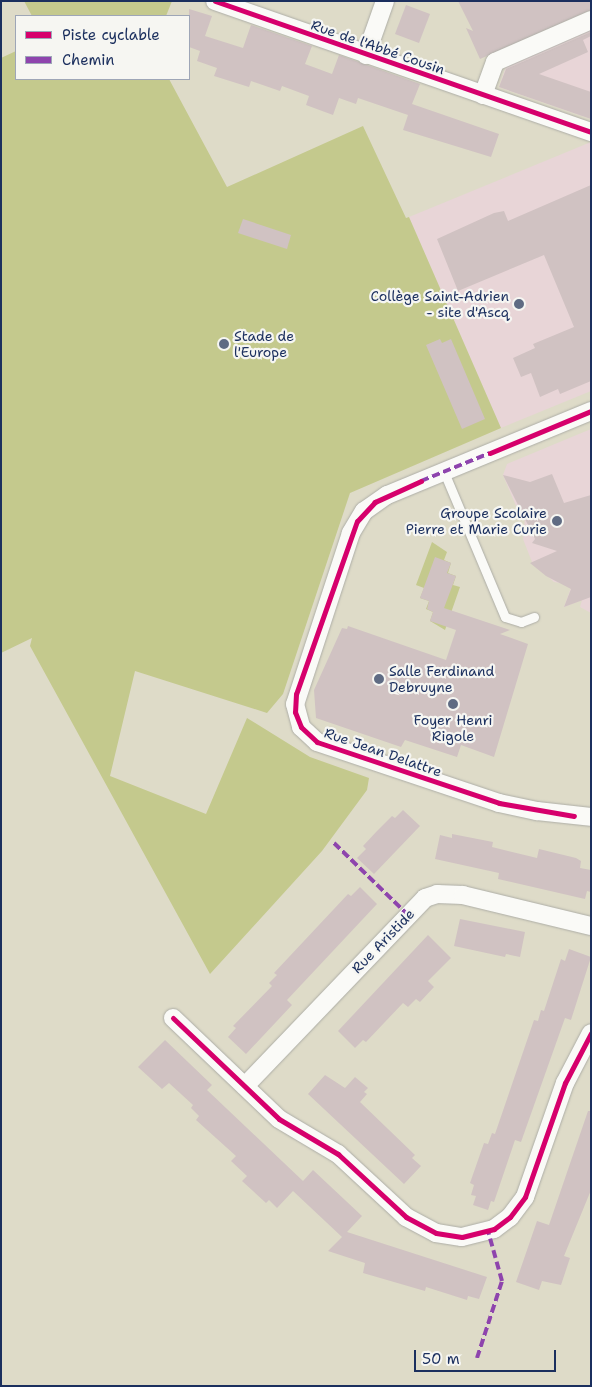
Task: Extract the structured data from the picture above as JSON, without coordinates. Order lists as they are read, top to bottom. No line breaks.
{"streets":{"street":["Rue de l'Abbé Cousin","Rue Jean Delattre","Rue Aristide"]},"places":["Collège Saint-Adrien - site d'Ascq","Stade de l'Europe","Groupe Scolaire Pierre et Marie Curie","Salle Ferdinand Debruyne","Foyer Henri Rigole"],"legend":["Piste cyclable","Chemin"],"scale_bar":"50 m"}
